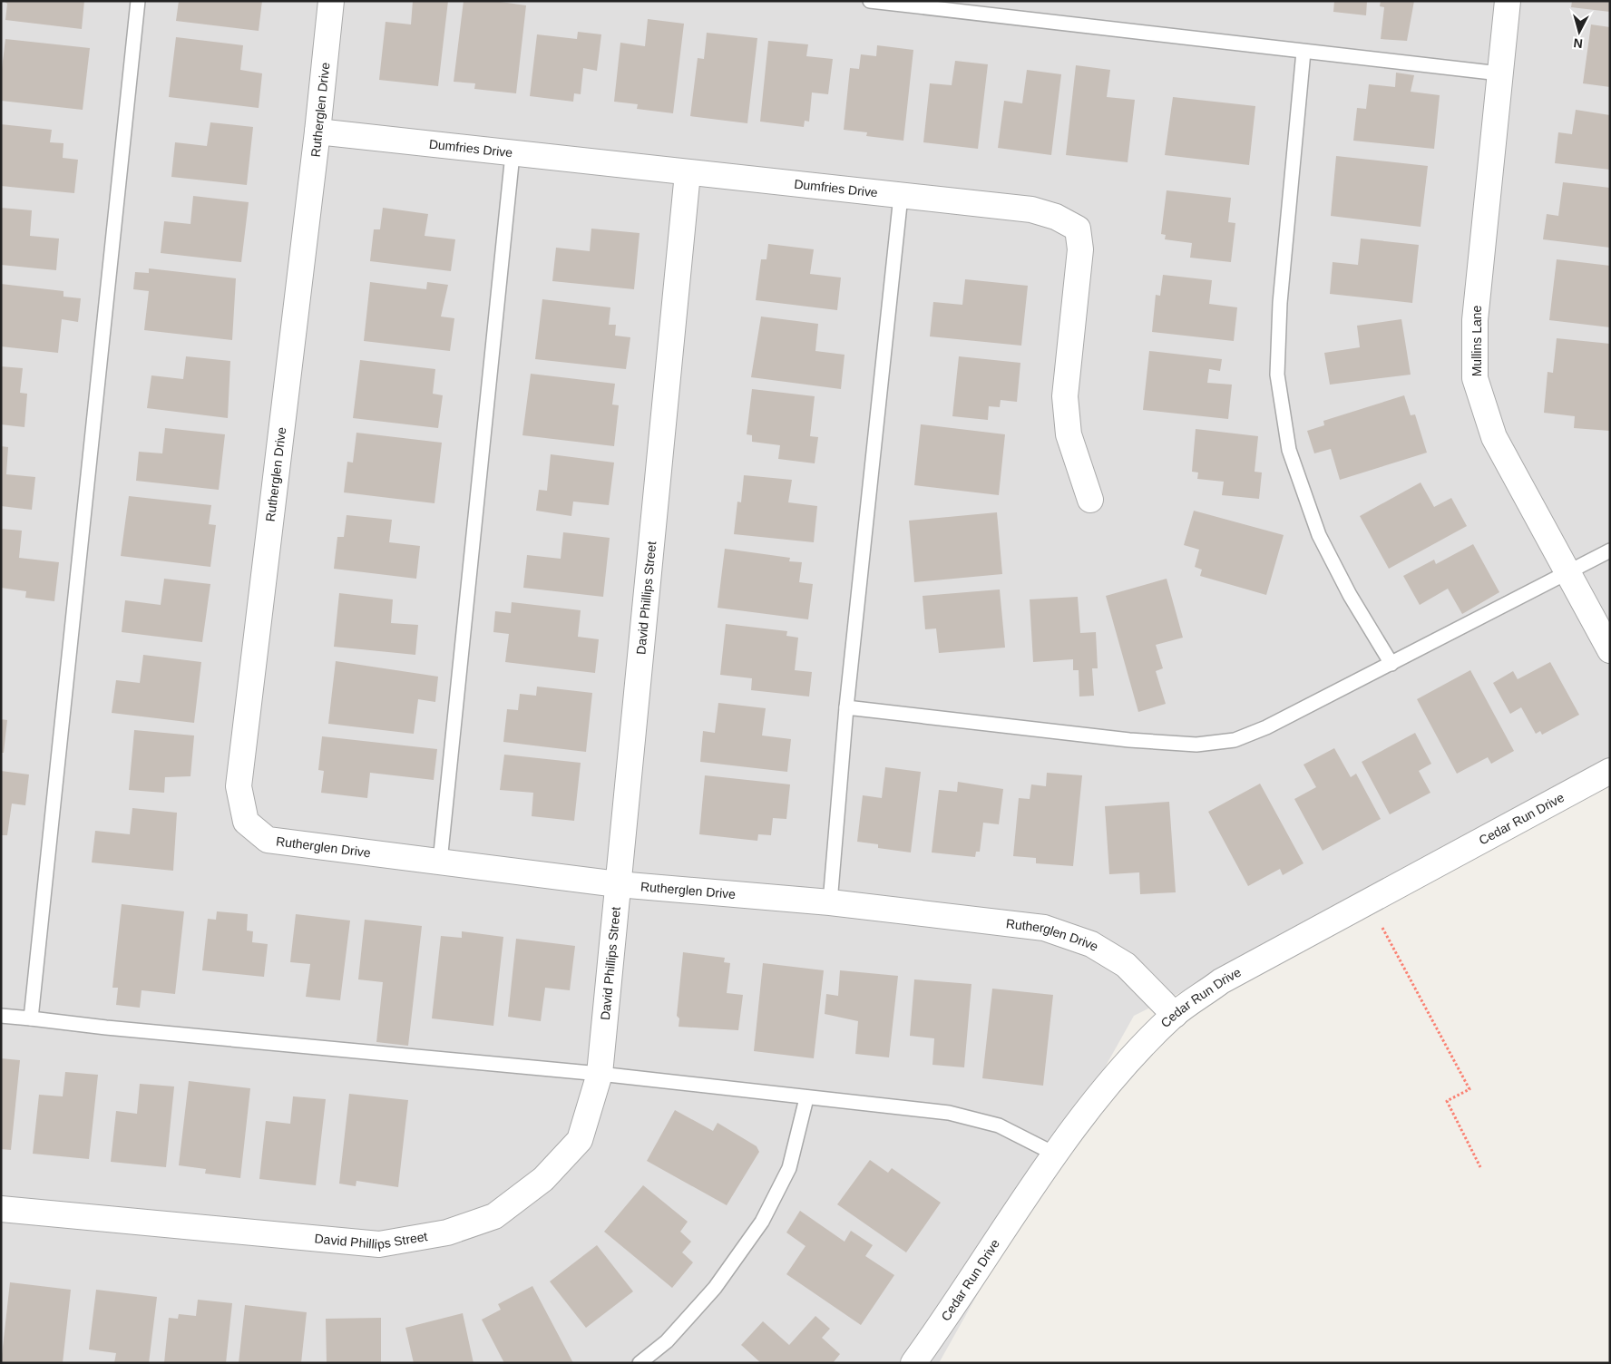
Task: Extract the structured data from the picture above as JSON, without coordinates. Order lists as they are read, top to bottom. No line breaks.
{"streets":{"street":["Rutherglen Drive","Dumfries Drive","Mullins Lane","David Phillips Street","Cedar Run Drive"]},"crossings":[["Rutherglen Drive","Dumfries Drive"],["Rutherglen Drive","David Phillips Street"],["Rutherglen Drive","Cedar Run Drive"],["Dumfries Drive","David Phillips Street"]],"north":"bottom"}
